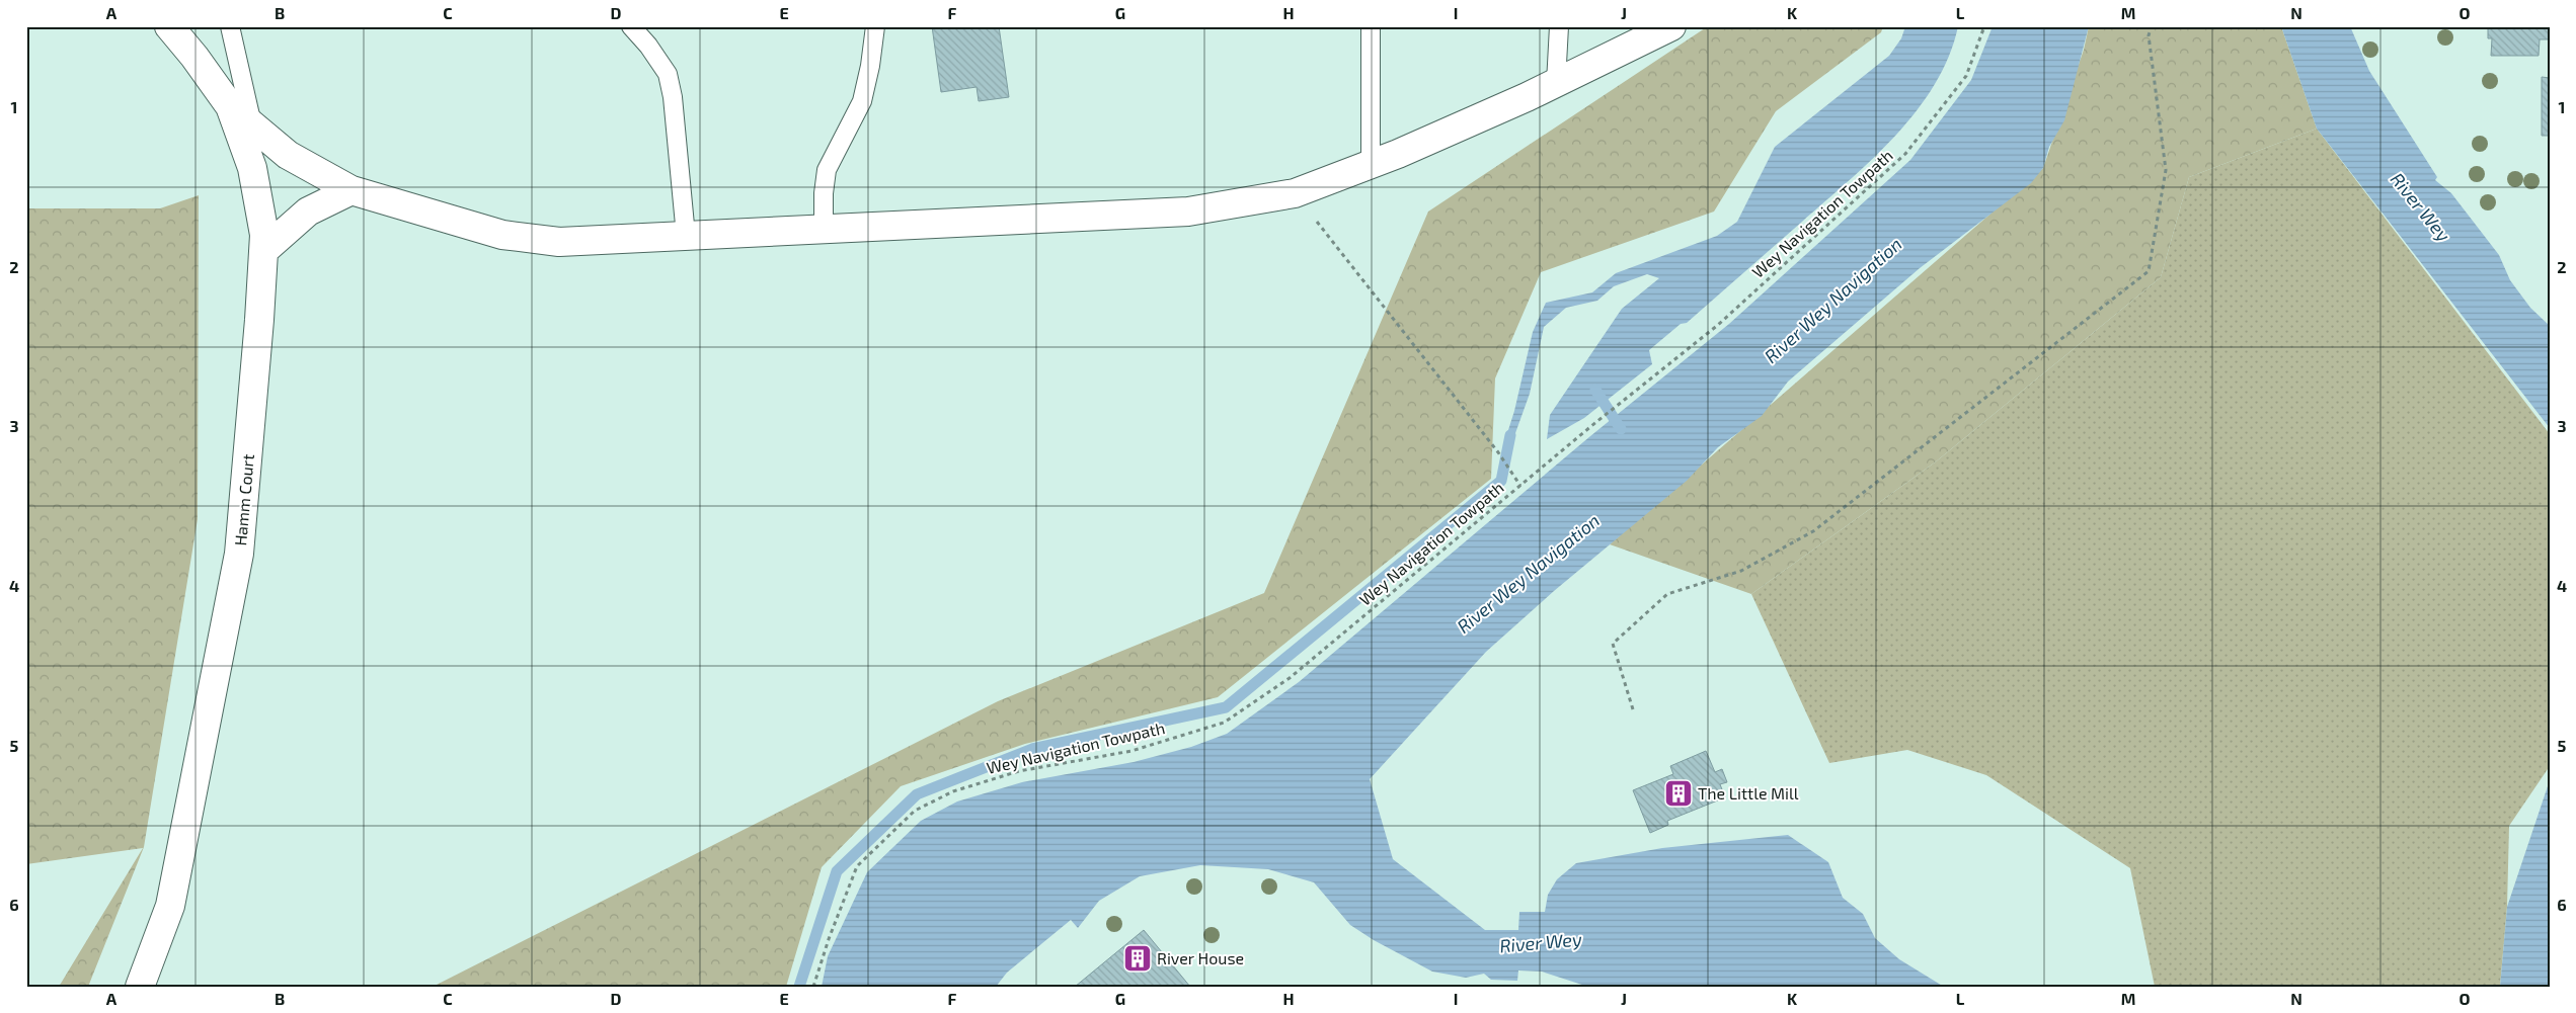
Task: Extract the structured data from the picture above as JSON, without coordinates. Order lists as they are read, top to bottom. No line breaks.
{"streets":{"street":["Hamm Court"],"path":["Wey Navigation Towpath"]},"water":["River Wey","River Wey Navigation"],"places":{"building":["The Little Mill","River House"]},"grid":{"columns":["A","B","C","D","E","F","G","H","I","J","K","L","M","N","O"],"rows":["1","2","3","4","5","6"]}}
